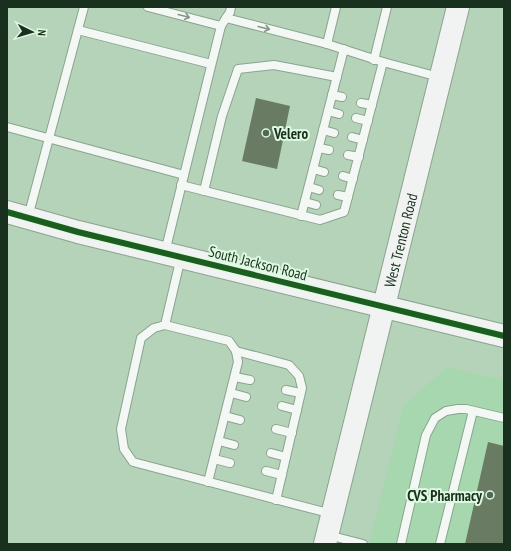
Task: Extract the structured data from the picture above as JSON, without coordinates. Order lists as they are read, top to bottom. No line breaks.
{"streets":{"main road":["West Trenton Road","South Jackson Road"]},"crossings":[["West Trenton Road","South Jackson Road"]],"places":["Velero","CVS Pharmacy"],"north":"right"}
